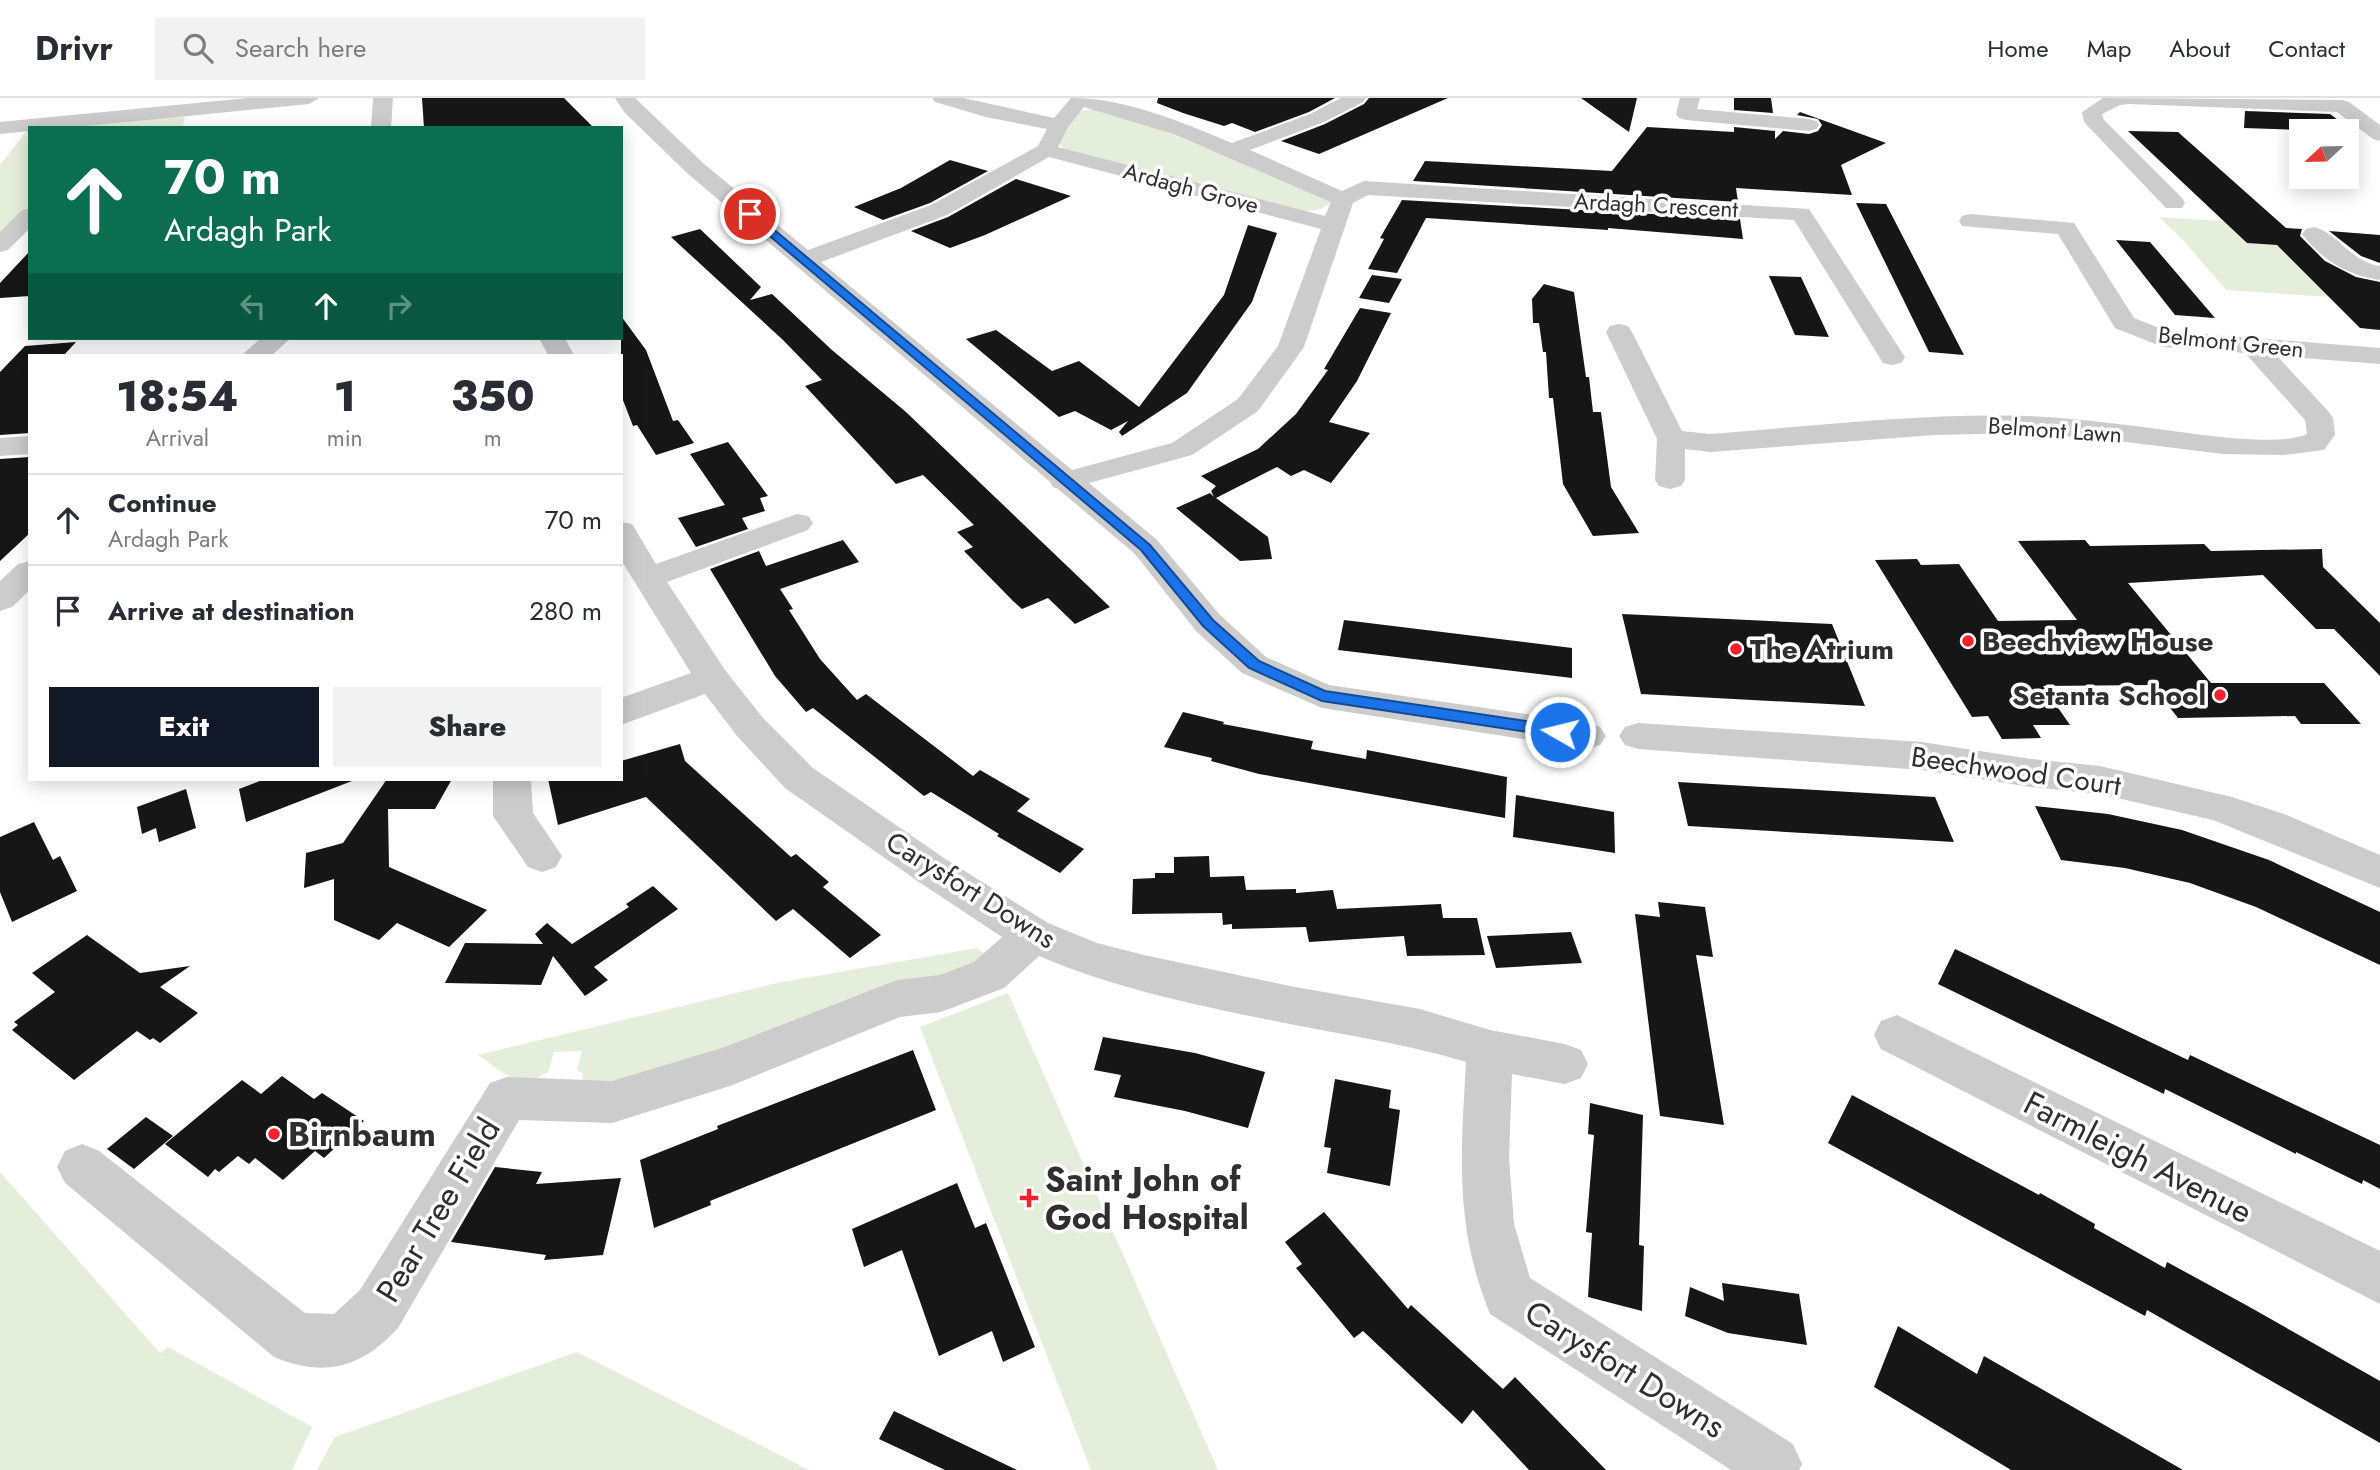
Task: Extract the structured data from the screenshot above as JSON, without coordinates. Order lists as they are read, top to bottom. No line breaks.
{"streets":{"street":["Ardagh Grove","Ardagh Crescent","Belmont Green","Belmont Lawn","Beechwood Court","Carysfort Downs","Farmleigh Avenue","Pear Tree Field"]},"crossings":[["Belmont Green","Belmont Lawn"],["Carysfort Downs","Pear Tree Field"]],"places":{"other":["Beechview House","The Atrium","Setanta School","Birnbaum"],"health":["Saint John of God Hospital"]},"north":"left","page":{"header":"Drivr","search":"Search here","nav":["Home","Map","About","Contact"],"turn":["70 m","Ardagh Park"],"eta":["18:54","Arrival","1","min","350","m"],"list":[{"name":"Continue","note":"Ardagh Park","value":"70 m"},{"name":"Arrive at destination","value":"280 m"}],"buttons":["Exit","Share"]}}
